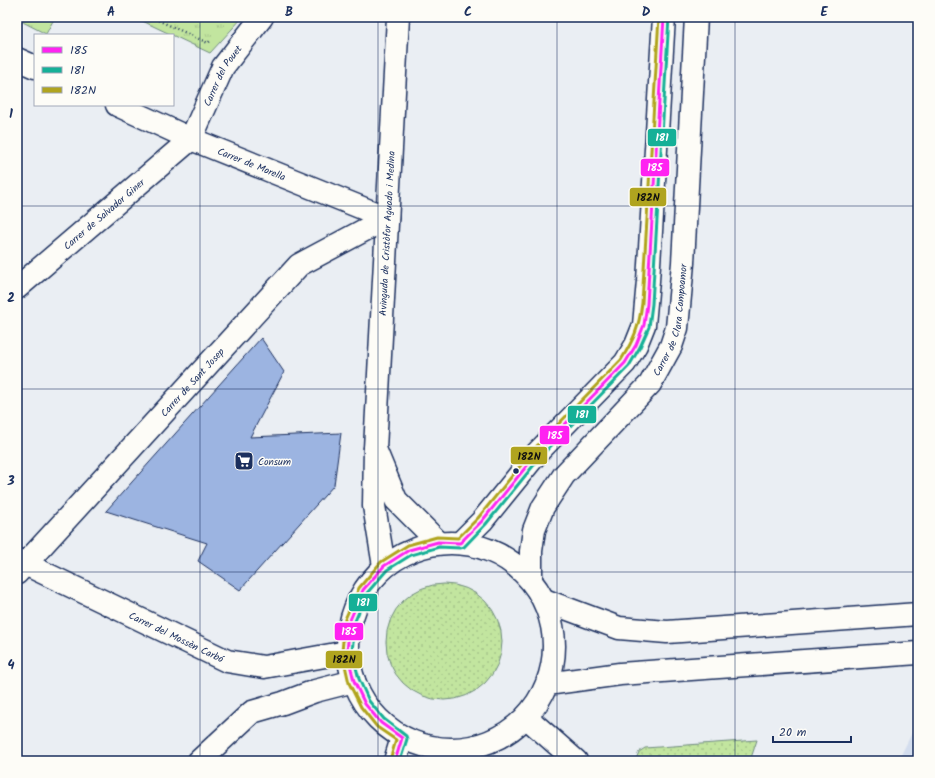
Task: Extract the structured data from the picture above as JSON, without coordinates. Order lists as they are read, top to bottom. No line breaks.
{"streets":{"street":["Carrer del Pouet","Carrer de Morella","Carrer de Salvador Giner","Avinguda de Cristòfor Aguado i Medina","Carrer de Clara Campoamor","Carrer de Sant Josep","Carrer del Mossèn Carbó"]},"crossings":[["Carrer del Pouet","Carrer de Morella"],["Carrer del Pouet","Carrer de Salvador Giner"],["Carrer de Morella","Carrer de Salvador Giner"],["Carrer de Morella","Avinguda de Cristòfor Aguado i Medina"],["Carrer de Morella","Carrer de Sant Josep"],["Avinguda de Cristòfor Aguado i Medina","Carrer de Sant Josep"],["Carrer de Sant Josep","Carrer del Mossèn Carbó"]],"places":{"supermarket":["Consum"]},"lines":["transit line 185","transit line 181","transit line 182N"],"legend":["185","181","182N"],"scale_bar":"20 m","grid":{"columns":["A","B","C","D","E"],"rows":["1","2","3","4"]}}
